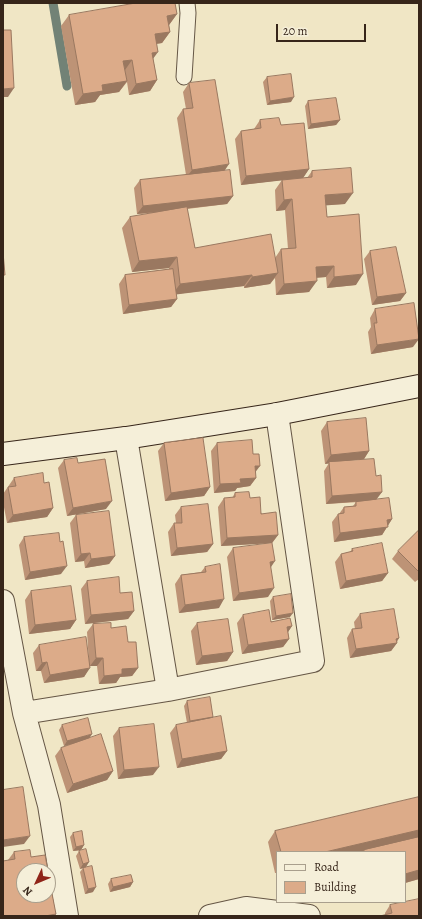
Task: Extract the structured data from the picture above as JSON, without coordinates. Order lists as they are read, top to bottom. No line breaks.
{"legend":["Road","Building"],"scale_bar":"20 m","north":"bottom left"}
